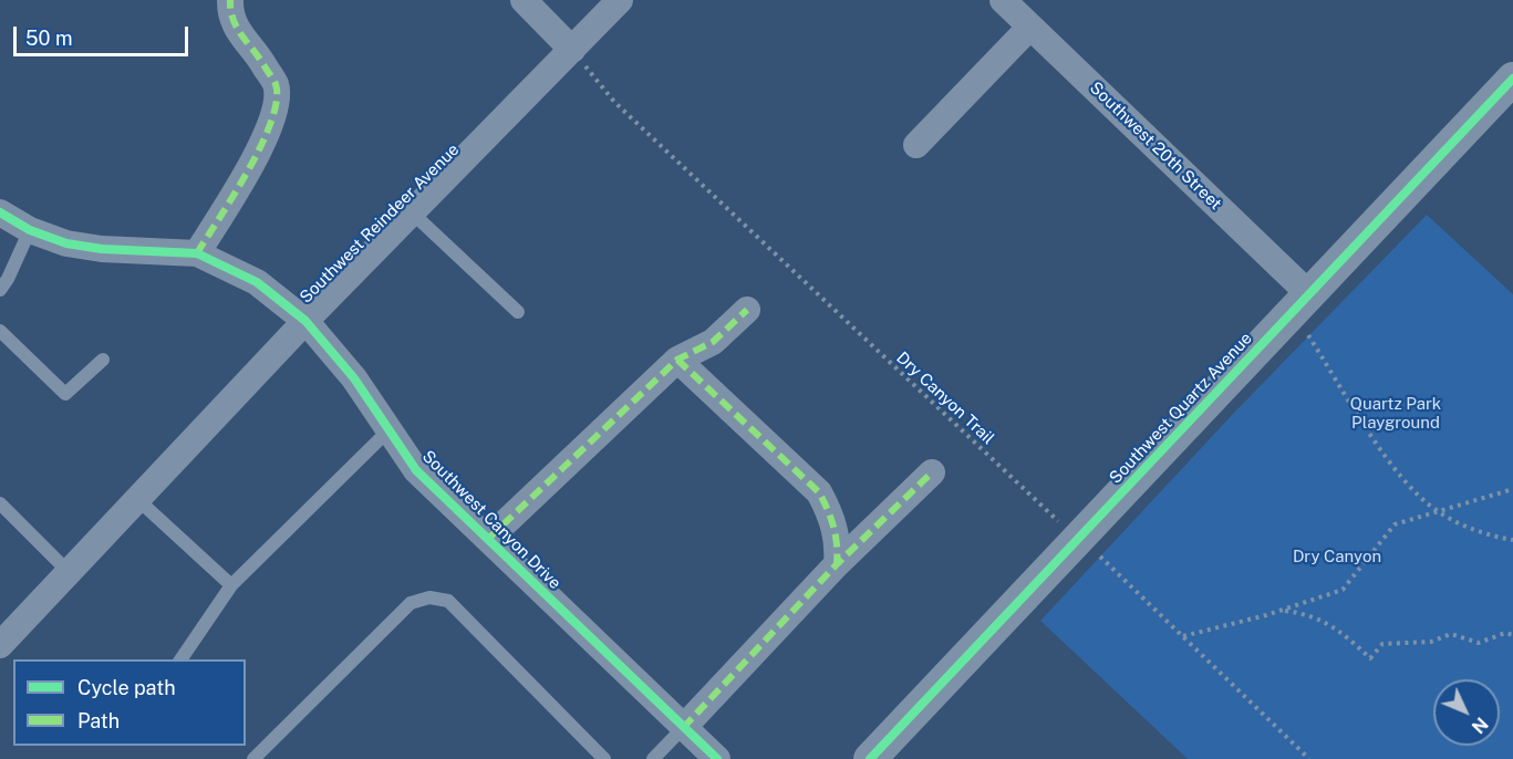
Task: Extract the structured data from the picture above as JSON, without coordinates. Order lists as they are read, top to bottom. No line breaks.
{"streets":{"street":["Southwest 20th Street","Southwest Reindeer Avenue","Southwest Quartz Avenue","Southwest Canyon Drive"],"path":["Dry Canyon Trail"]},"crossings":[["Southwest 20th Street","Southwest Quartz Avenue"],["Southwest Reindeer Avenue","Dry Canyon Trail"],["Southwest Reindeer Avenue","Southwest Canyon Drive"],["Dry Canyon Trail","Southwest Quartz Avenue"]],"parks":["Quartz Park Playground","Dry Canyon"],"legend":["Cycle path","Path"],"scale_bar":"50 m","north":"bottom right"}
